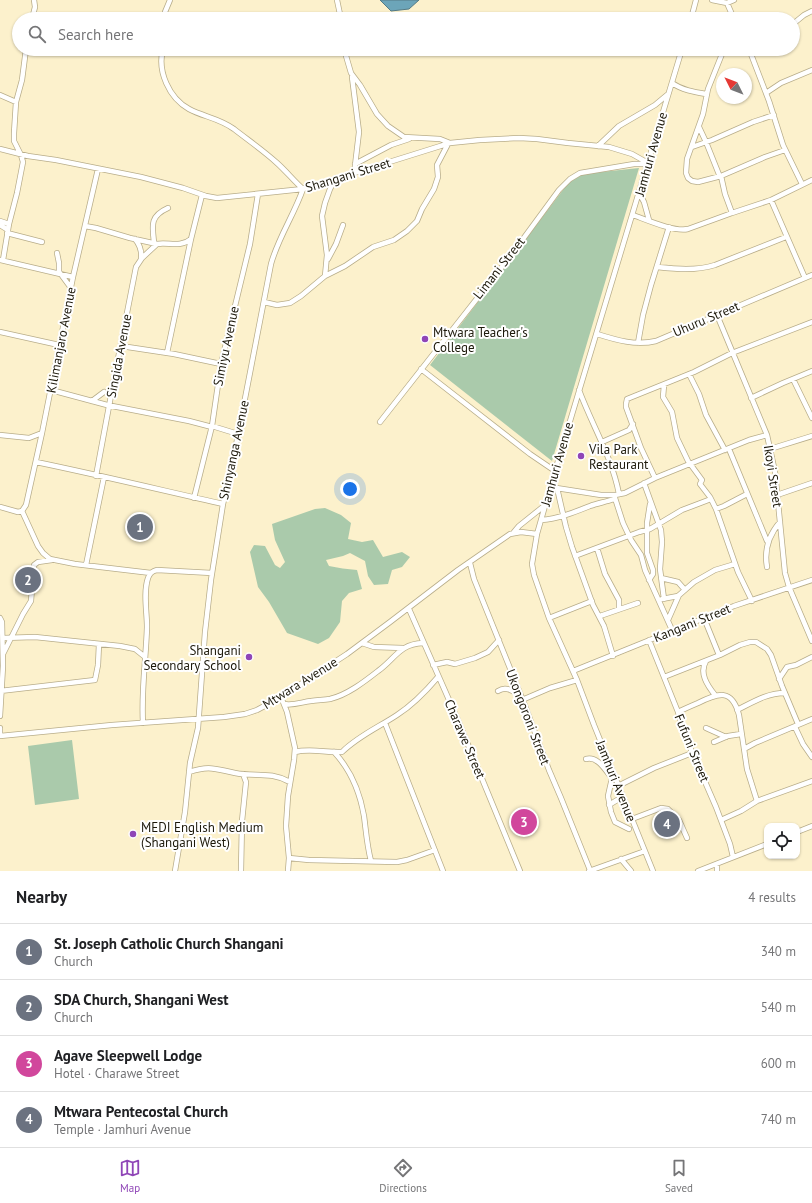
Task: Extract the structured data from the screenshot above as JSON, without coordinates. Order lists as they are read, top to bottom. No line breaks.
{"streets":{"street":["Jamhuri Avenue","Shangani Street","Limani Street","Uhuru Street","Kilimanjaro Avenue","Simiyu Avenue","Singida Avenue","Shinyanga Avenue","Ikoyi Street","Kangani Street","Mtwara Avenue","Ukongoroni Street","Charawe Street","Fufuni Street"]},"crossings":[["Jamhuri Avenue","Shangani Street"],["Jamhuri Avenue","Limani Street"],["Jamhuri Avenue","Uhuru Street"],["Jamhuri Avenue","Kangani Street"],["Jamhuri Avenue","Mtwara Avenue"],["Shangani Street","Limani Street"],["Shangani Street","Kilimanjaro Avenue"],["Shangani Street","Simiyu Avenue"],["Shangani Street","Shinyanga Avenue"],["Uhuru Street","Ikoyi Street"],["Shinyanga Avenue","Mtwara Avenue"],["Ikoyi Street","Kangani Street"],["Kangani Street","Fufuni Street"],["Mtwara Avenue","Ukongoroni Street"],["Mtwara Avenue","Charawe Street"]],"places":["Mtwara Teacher's College","Vila Park Restaurant","Shangani Secondary School","MEDI English Medium (Shangani West)"],"north":"top left","page":{"search":"Search here","pins":["1","2","3","4"],"heading":["Nearby","4 results"],"list":[{"mark":"1","name":"St. Joseph Catholic Church Shangani","note":"Church","value":"340 m"},{"mark":"2","name":"SDA Church, Shangani West","note":"Church","value":"540 m"},{"mark":"3","name":"Agave Sleepwell Lodge","note":"Hotel · Charawe Street","value":"600 m"},{"mark":"4","name":"Mtwara Pentecostal Church","note":"Temple · Jamhuri Avenue","value":"740 m"}],"nav":["Map","Directions","Saved"]}}
